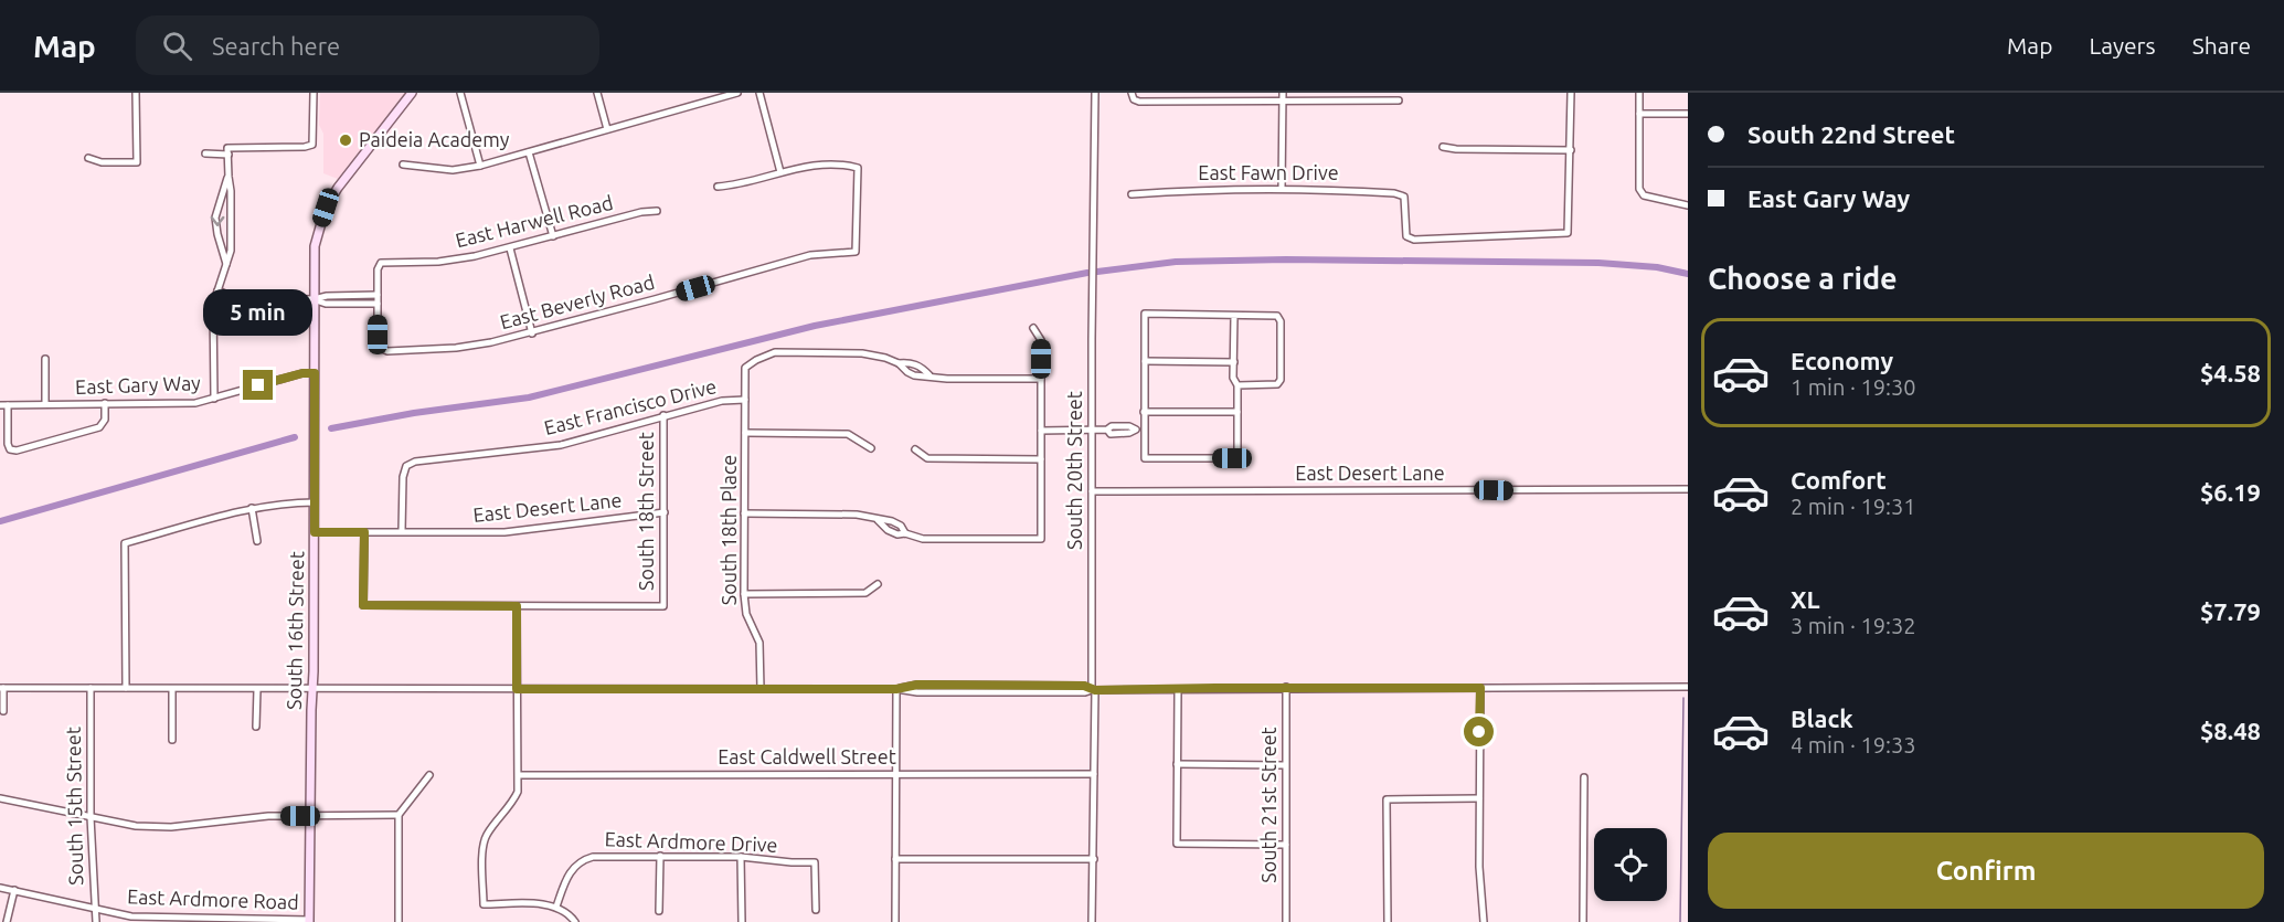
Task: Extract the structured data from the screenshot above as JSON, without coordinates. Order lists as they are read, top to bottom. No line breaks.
{"streets":{"main road":["South 16th Street"],"street":["East Fawn Drive","East Harwell Road","East Beverly Road","East Gary Way","East Francisco Drive","South 20th Street","East Desert Lane","South 18th Street","South 18th Place","East Caldwell Street","South 21st Street","South 15th Street","East Ardmore Drive","East Ardmore Road"]},"crossings":[["East Gary Way","South 16th Street"],["East Francisco Drive","East Desert Lane"],["East Francisco Drive","South 18th Street"],["East Francisco Drive","South 18th Place"],["South 20th Street","East Desert Lane"],["South 20th Street","East Caldwell Street"],["East Desert Lane","South 18th Street"],["East Desert Lane","South 16th Street"],["South 16th Street","East Ardmore Road"],["South 15th Street","East Ardmore Road"]],"places":["Paideia Academy"],"page":{"header":"Map","search":"Search here","nav":["Map","Layers","Share"],"banner":["South 22nd Street","East Gary Way"],"heading":"Choose a ride","bubble":"5 min","list":[{"name":"Economy","note":"1 min · 19:30","value":"$4.58"},{"name":"Comfort","note":"2 min · 19:31","value":"$6.19"},{"name":"XL","note":"3 min · 19:32","value":"$7.79"},{"name":"Black","note":"4 min · 19:33","value":"$8.48"}],"buttons":"Confirm"}}
